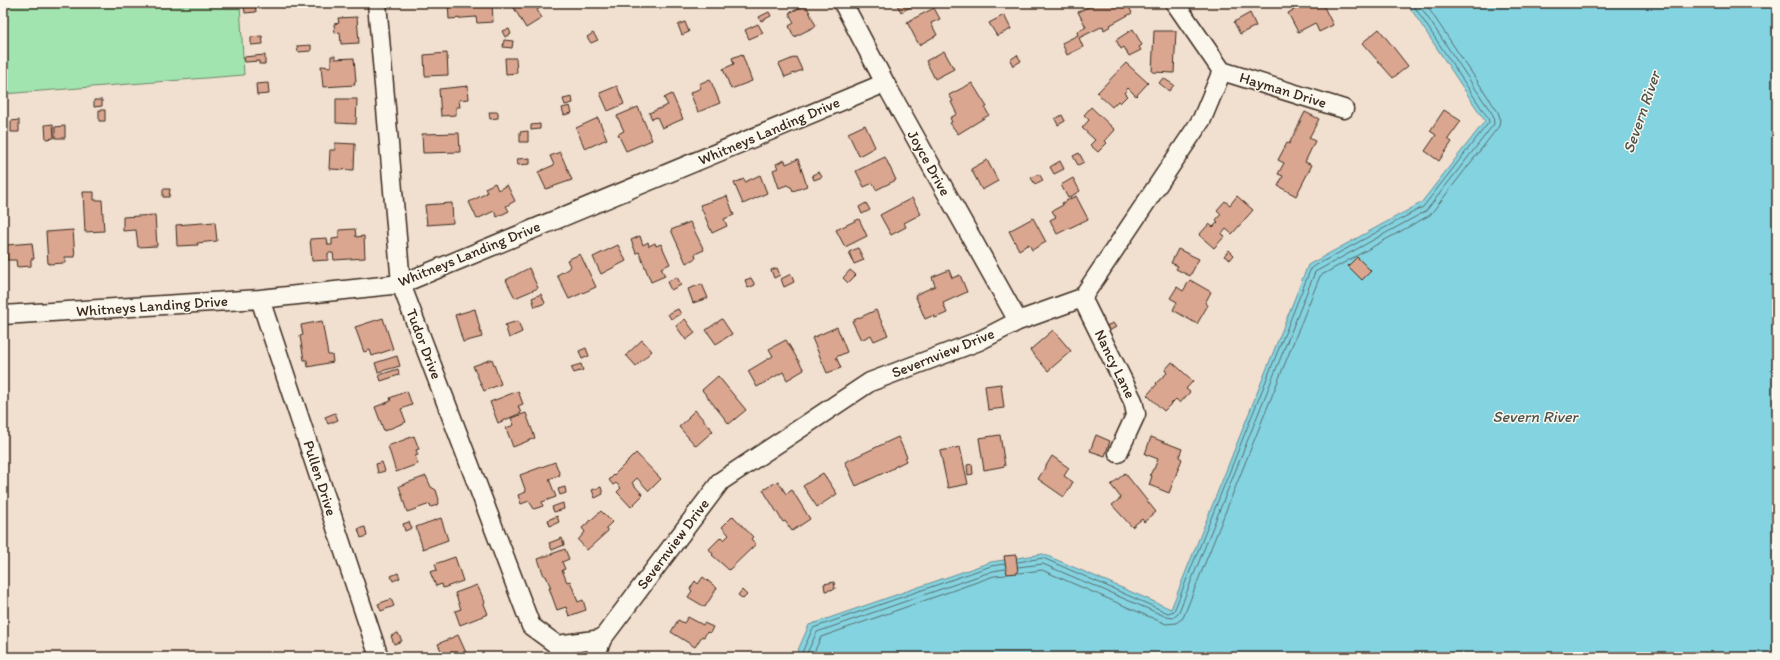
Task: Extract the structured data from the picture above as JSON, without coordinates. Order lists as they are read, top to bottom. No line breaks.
{"streets":{"street":["Hayman Drive","Whitneys Landing Drive","Joyce Drive","Tudor Drive","Severnview Drive","Nancy Lane","Pullen Drive"]},"crossings":[["Whitneys Landing Drive","Joyce Drive"],["Whitneys Landing Drive","Tudor Drive"],["Whitneys Landing Drive","Pullen Drive"],["Joyce Drive","Severnview Drive"],["Severnview Drive","Nancy Lane"]],"water":["Severn River"]}
